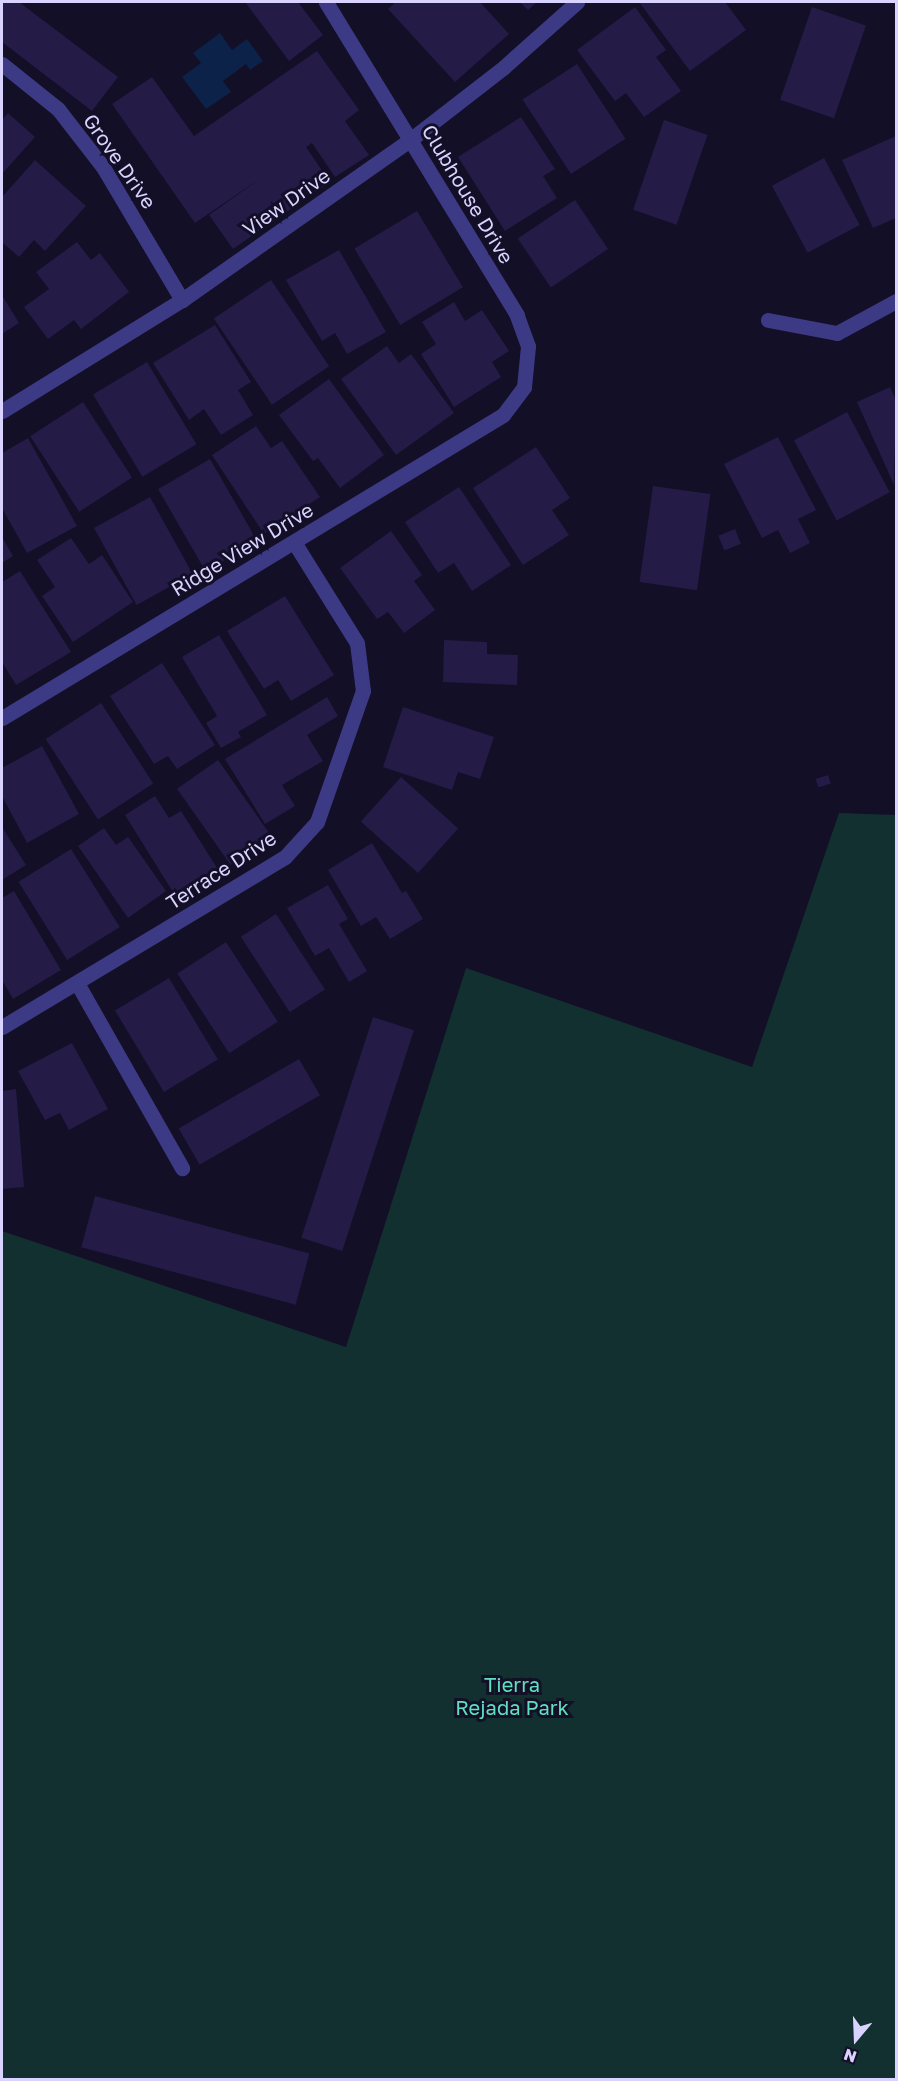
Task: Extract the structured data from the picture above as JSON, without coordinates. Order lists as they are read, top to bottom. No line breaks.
{"streets":{"street":["Grove Drive","Clubhouse Drive","View Drive","Ridge View Drive","Terrace Drive"]},"crossings":[["Grove Drive","View Drive"],["Clubhouse Drive","View Drive"],["Clubhouse Drive","Ridge View Drive"],["Ridge View Drive","Terrace Drive"]],"parks":["Tierra Rejada Park"],"north":"bottom"}
